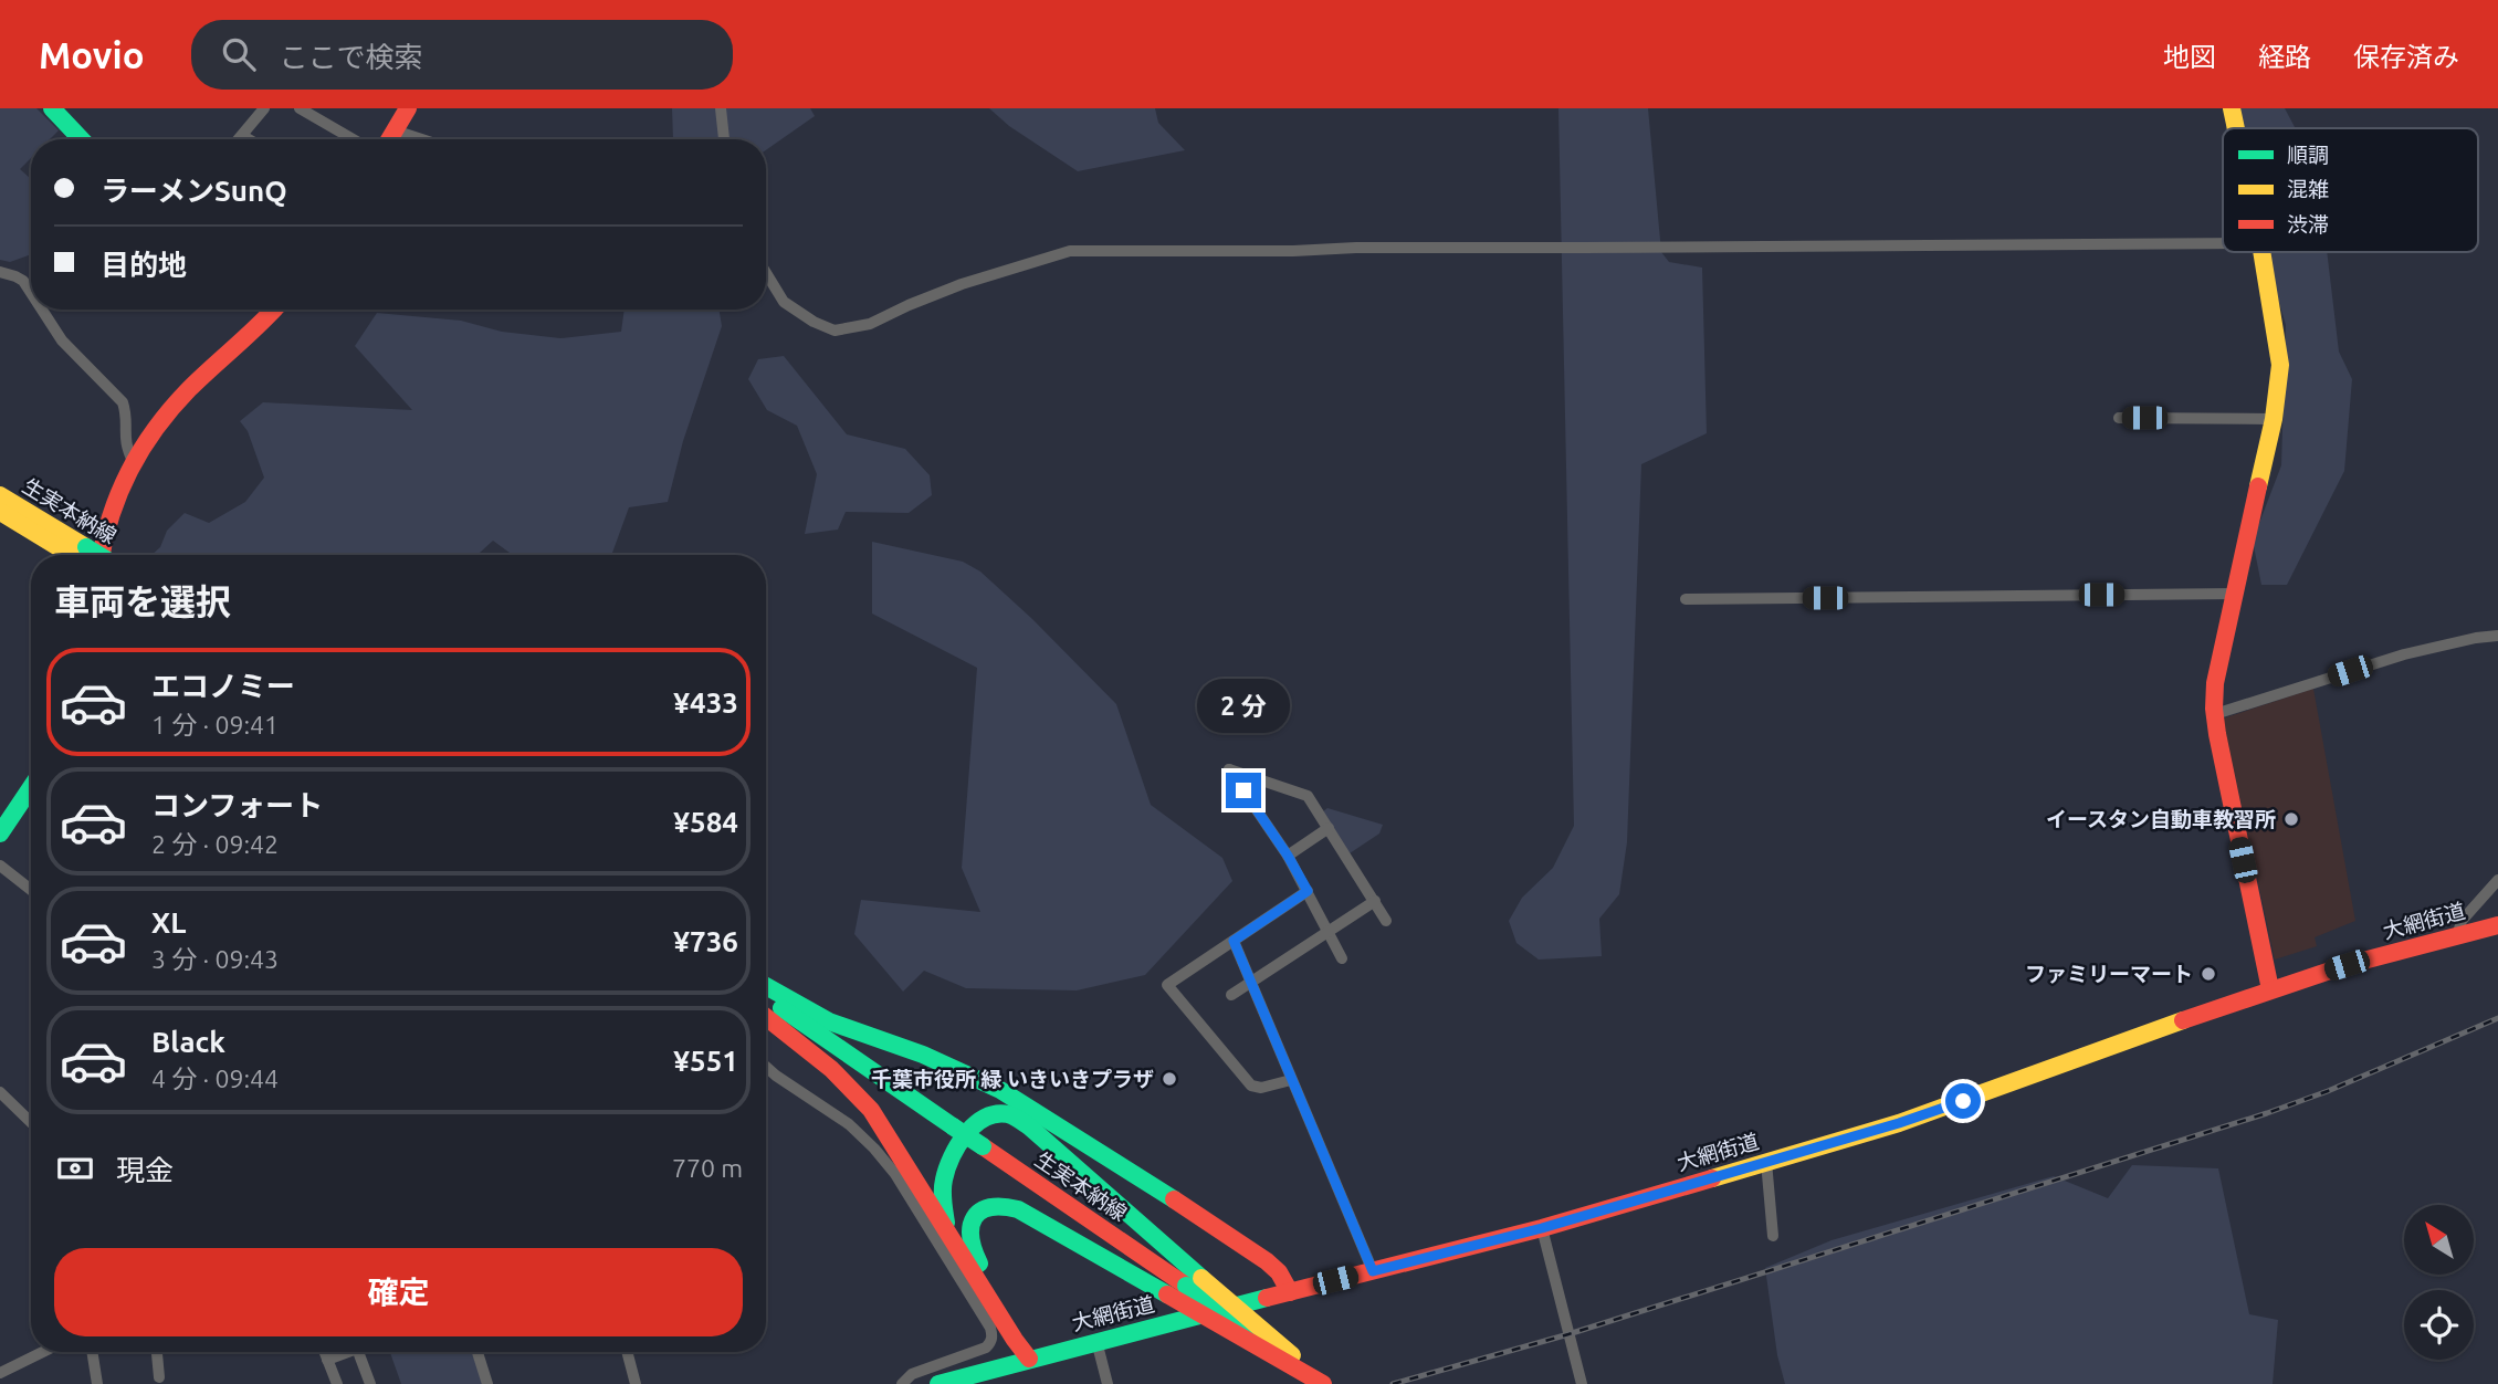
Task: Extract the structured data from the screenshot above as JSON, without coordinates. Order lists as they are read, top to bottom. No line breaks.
{"streets":{"main road":["生実本納線","大網街道"]},"places":["イースタン自動車教習所","ファミリーマート","千葉市役所 緑 いきいきプラザ"],"legend":["順調","混雑","渋滞"],"north":"top left","page":{"header":"Movio","search":"ここで検索","nav":["地図","経路","保存済み"],"banner":["ラーメンSunQ","目的地"],"heading":"車両を選択","list":[{"name":"エコノミー","note":"1 分 · 09:41","value":"¥433"},{"name":"コンフォート","note":"2 分 · 09:42","value":"¥584"},{"name":"XL","note":"3 分 · 09:43","value":"¥736"},{"name":"Black","note":"4 分 · 09:44","value":"¥551"}],"bubble":"2 分","pay":["現金","770 m"],"buttons":"確定"}}
